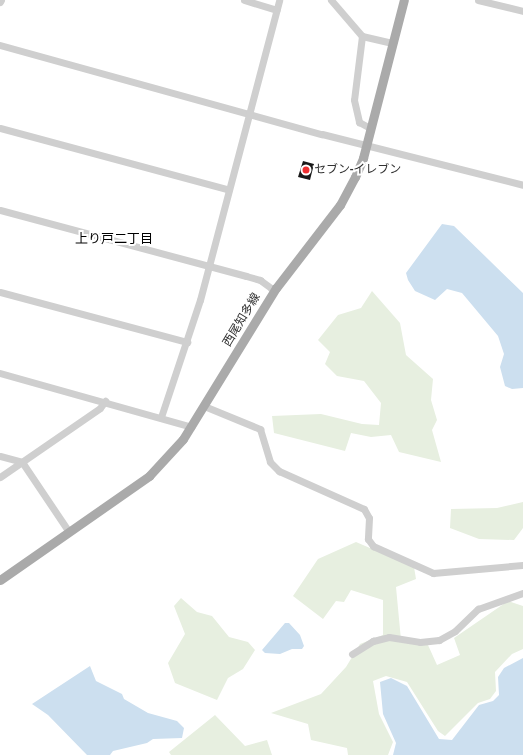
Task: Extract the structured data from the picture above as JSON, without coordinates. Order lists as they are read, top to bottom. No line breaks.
{"streets":{"main road":["西尾知多線"]},"districts":["上り戸二丁目"],"places":["セブン-イレブン"]}
